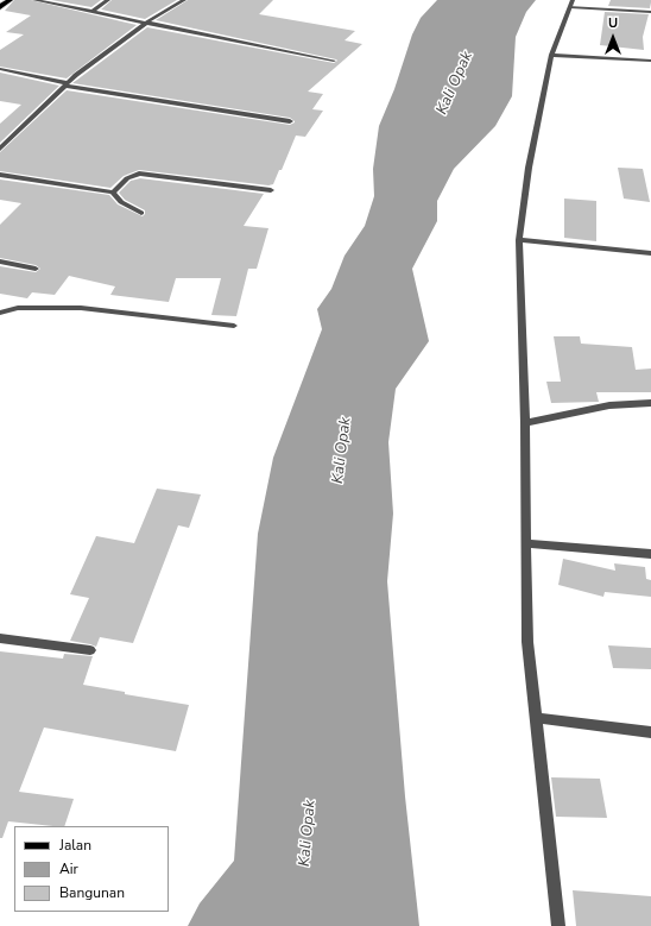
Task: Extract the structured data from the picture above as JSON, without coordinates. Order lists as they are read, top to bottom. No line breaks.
{"water":["Kali Opak"],"legend":["Jalan","Air","Bangunan"],"north":"top"}
